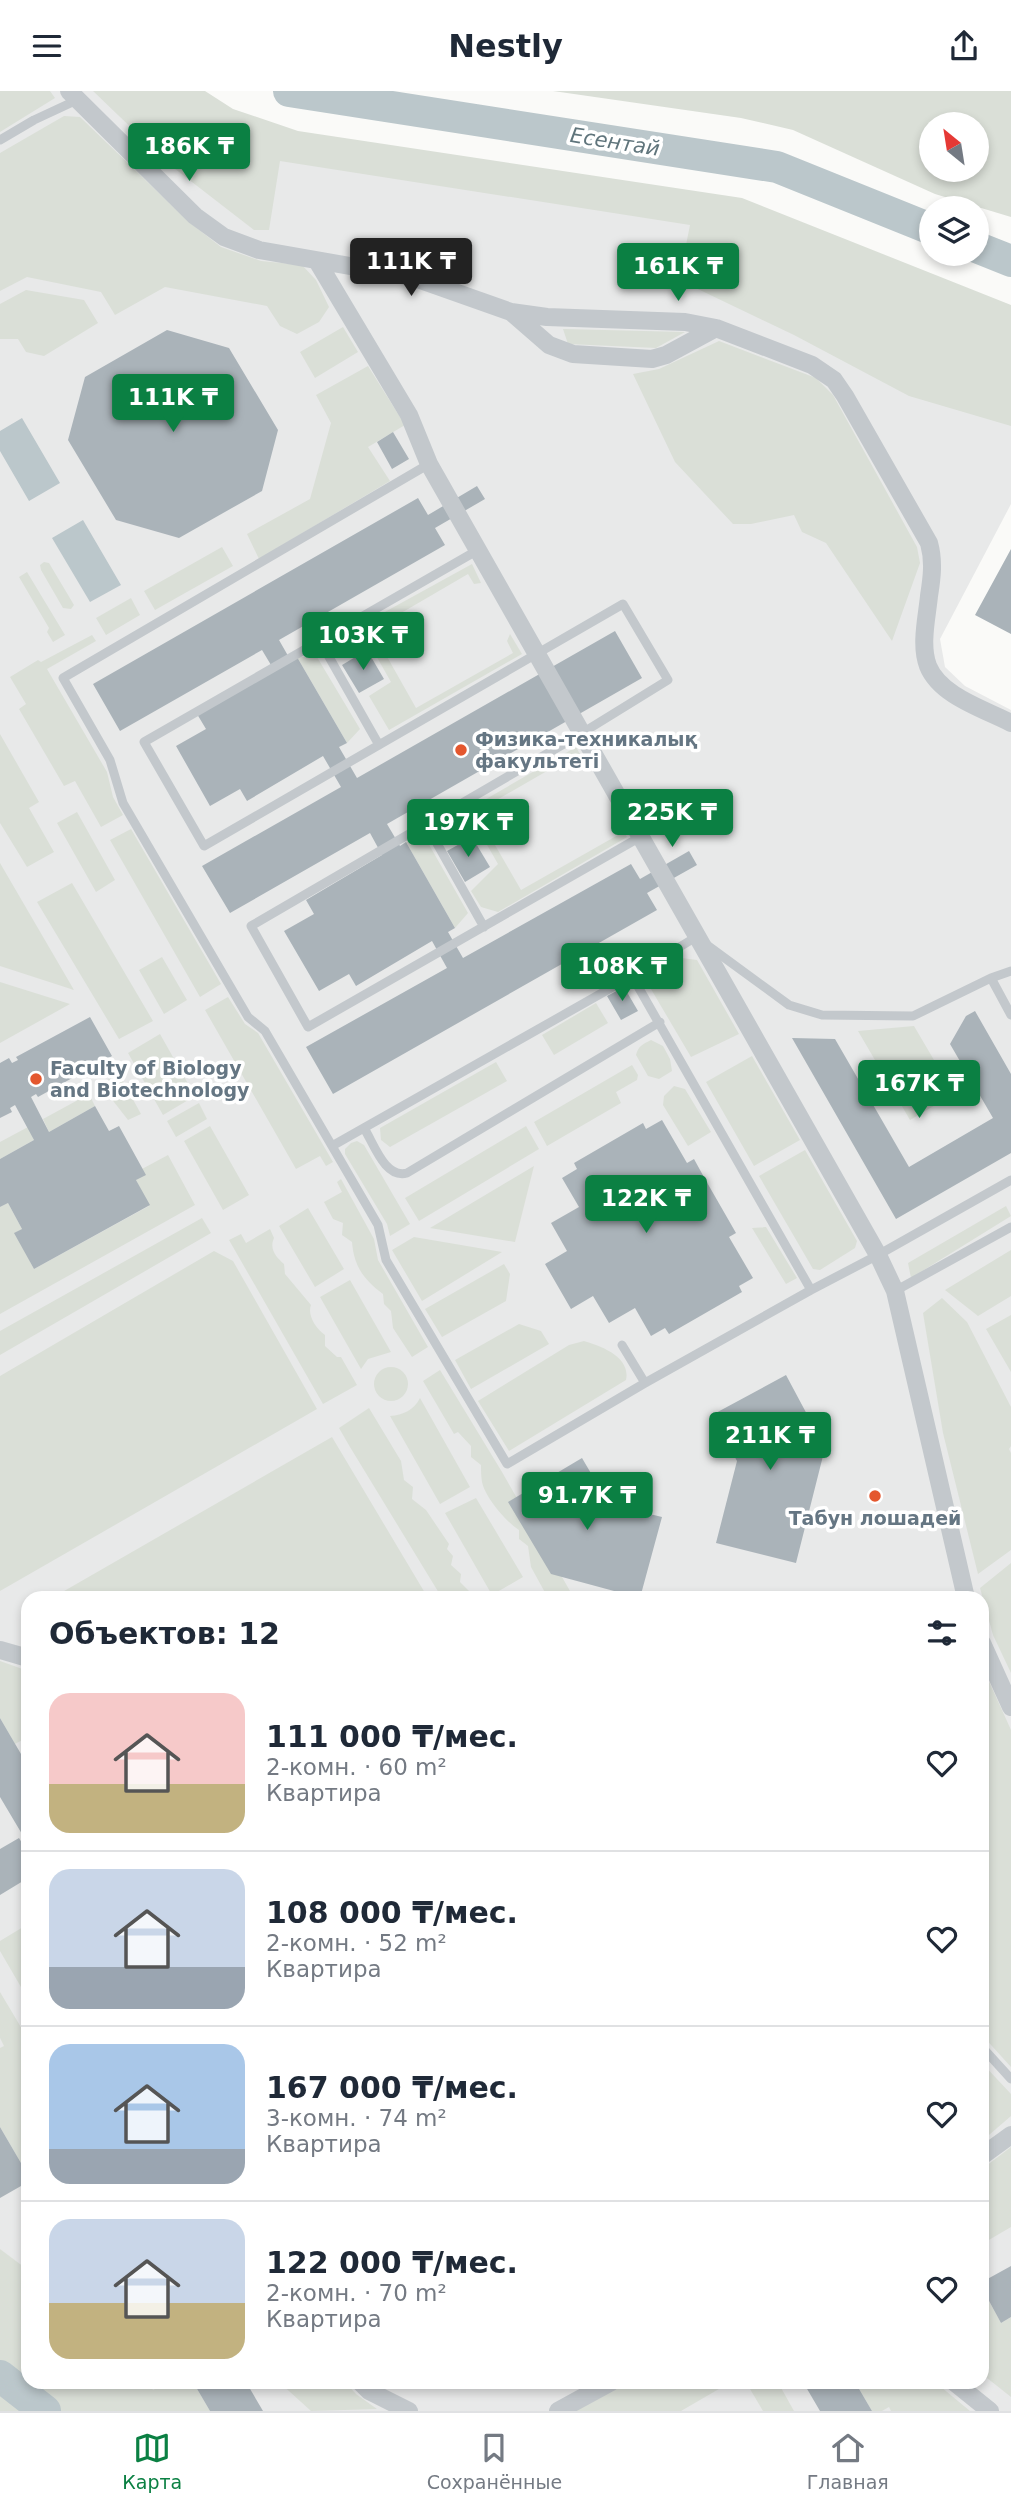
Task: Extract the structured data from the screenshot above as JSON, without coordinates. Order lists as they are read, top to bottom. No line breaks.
{"water":["Есентай"],"places":["Физика-техникалық факультеті","Faculty of Biology and Biotechnology","Табун лошадей"],"north":"top left","page":{"header":"Nestly","price":["186K ₸","111K ₸","161K ₸","111K ₸","103K ₸","225K ₸","197K ₸","108K ₸","167K ₸","122K ₸","211K ₸","91.7K ₸"],"heading":"Объектов: 12","list":[{"name":"111 000 ₸/мес.","note":"2-комн. · 60 m² · Квартира"},{"name":"108 000 ₸/мес.","note":"2-комн. · 52 m² · Квартира"},{"name":"167 000 ₸/мес.","note":"3-комн. · 74 m² · Квартира"},{"name":"122 000 ₸/мес.","note":"2-комн. · 70 m² · Квартира"}],"tabs":["Карта","Сохранённые","Главная"]}}
